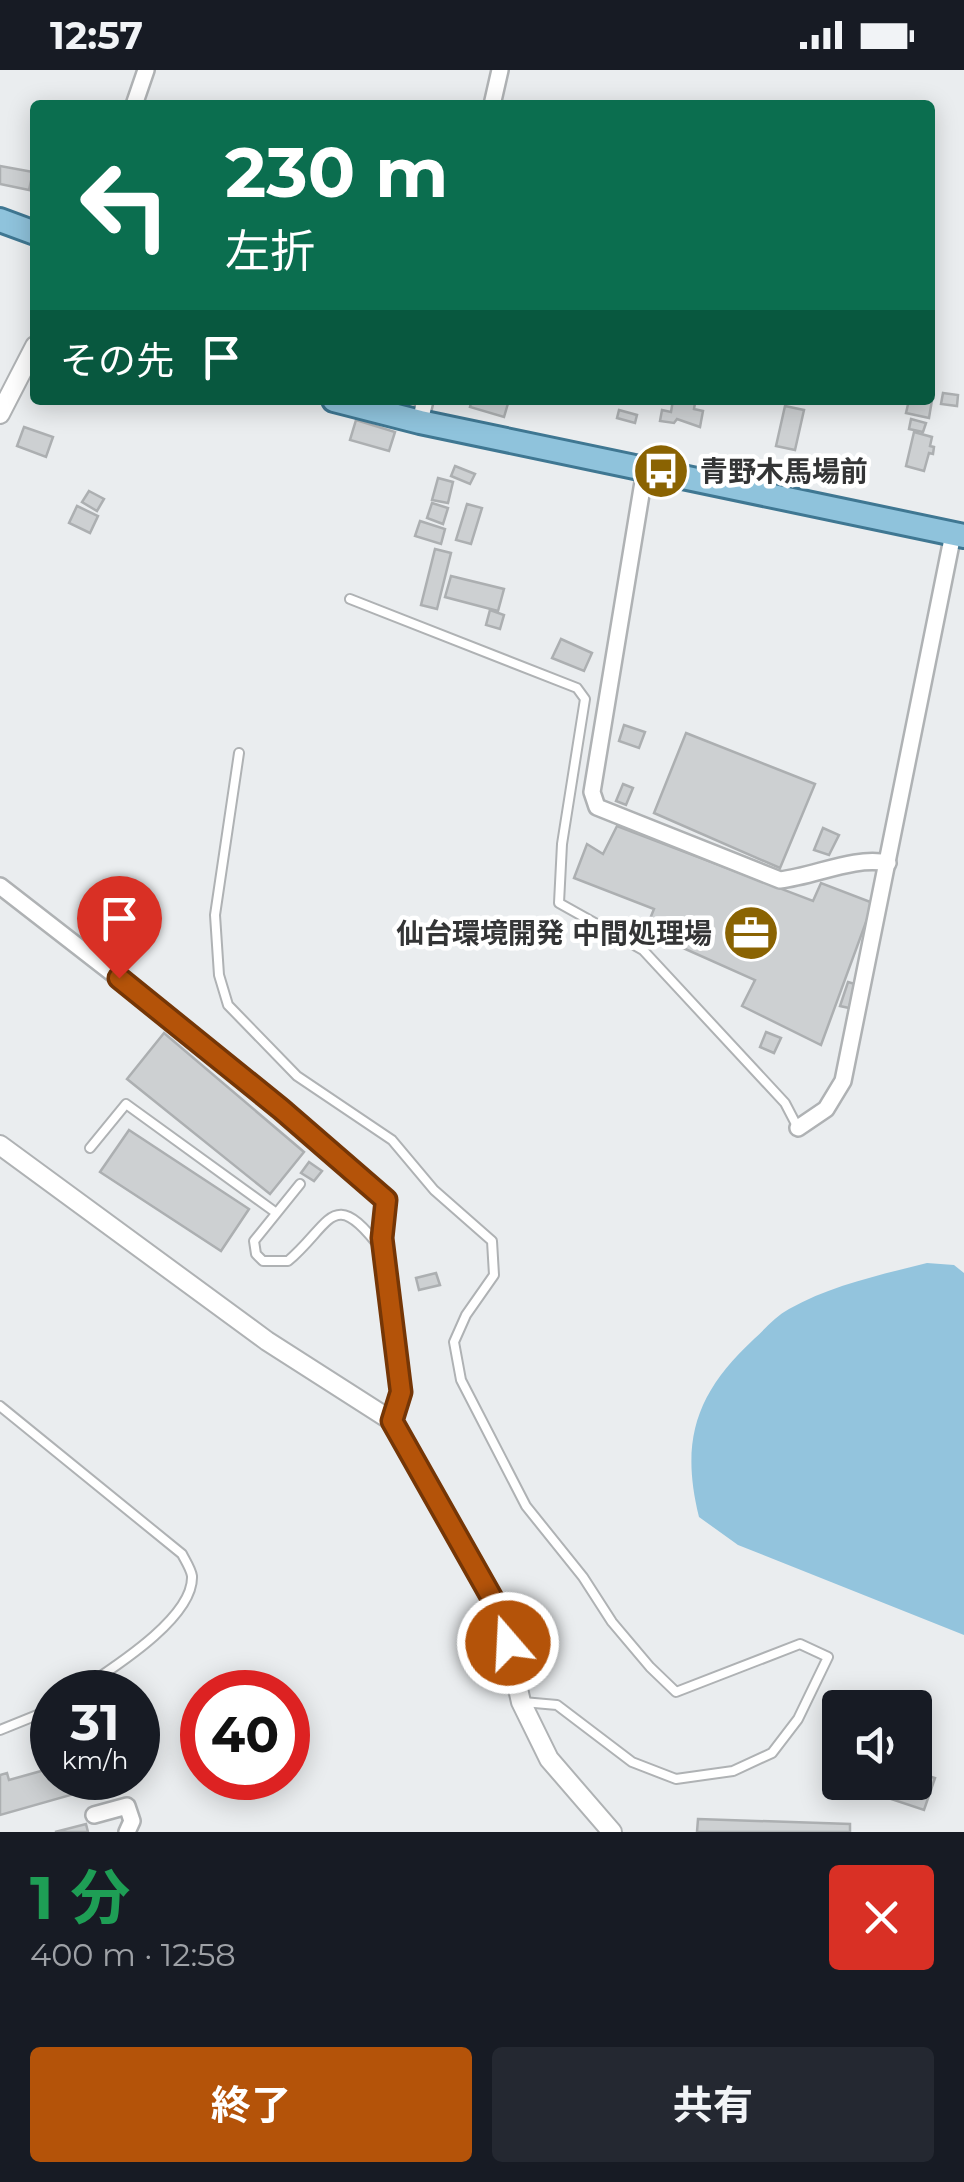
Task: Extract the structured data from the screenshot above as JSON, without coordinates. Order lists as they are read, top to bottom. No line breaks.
{"places":{"bus stop":["青野木馬場前"],"office":["仙台環境開発 中間処理場"]},"page":{"status":"12:57","turn":["230 m","左折"],"then":"その先","speed":"31 km/h","limit":"40","heading":["1 分","400 m · 12:58"],"buttons":["終了","共有"]}}
